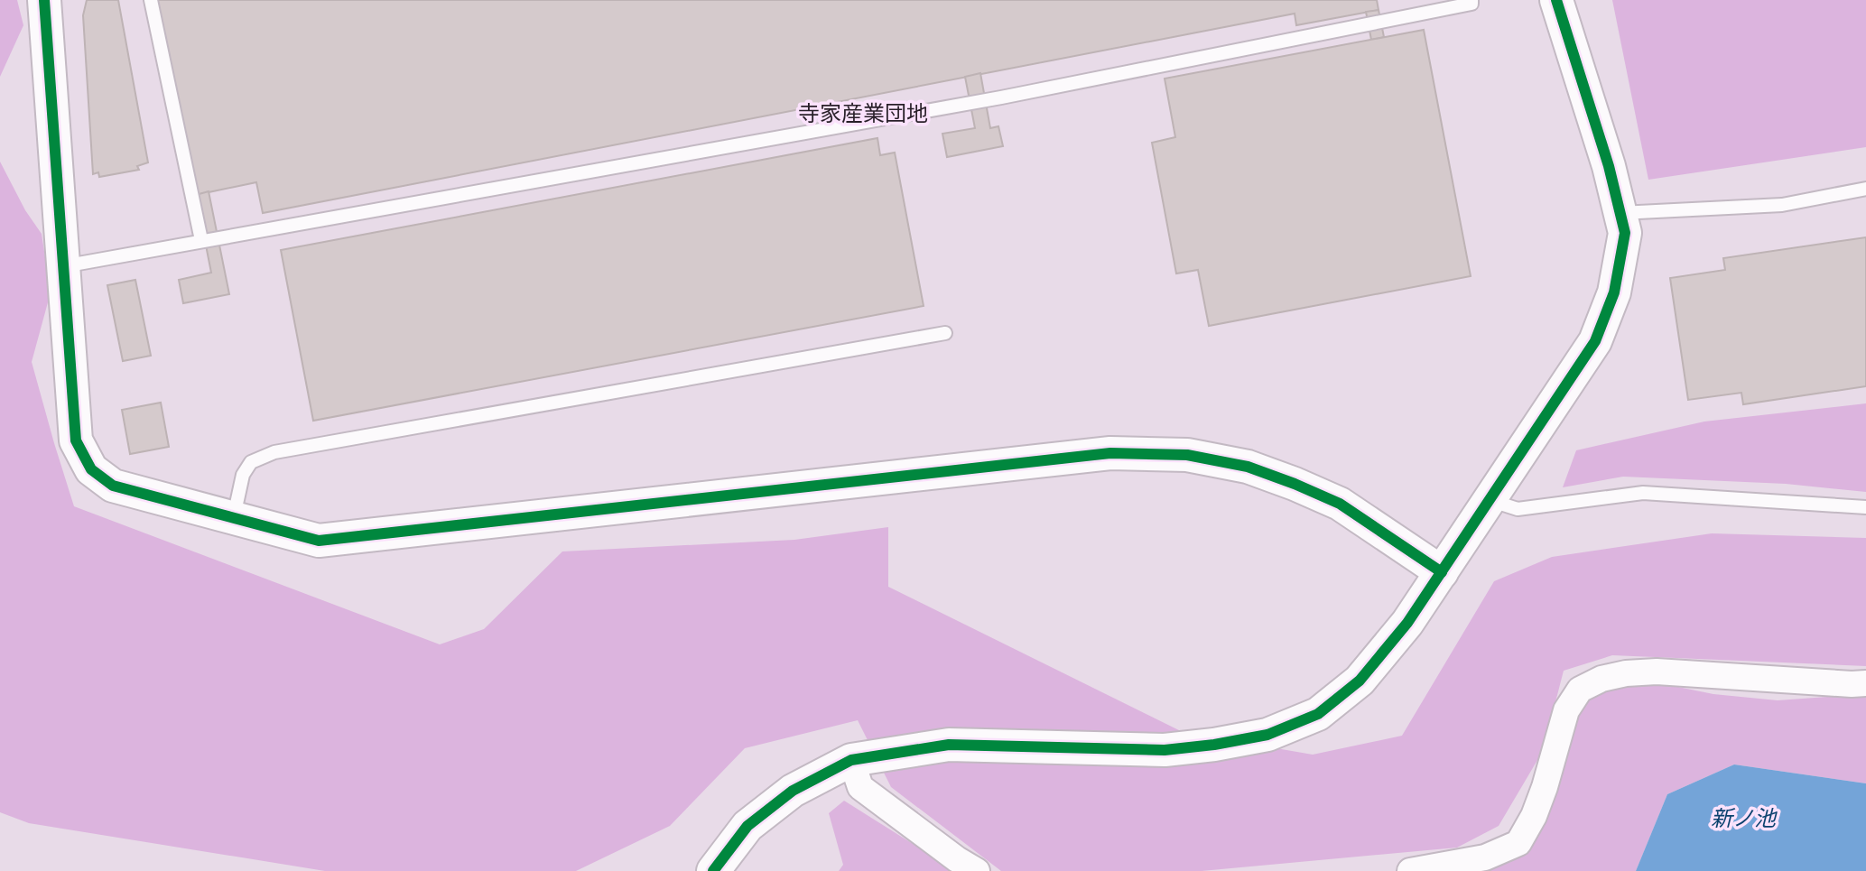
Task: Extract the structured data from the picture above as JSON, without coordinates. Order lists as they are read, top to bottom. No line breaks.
{"districts":["寺家産業団地"],"water":["新ノ池"]}
